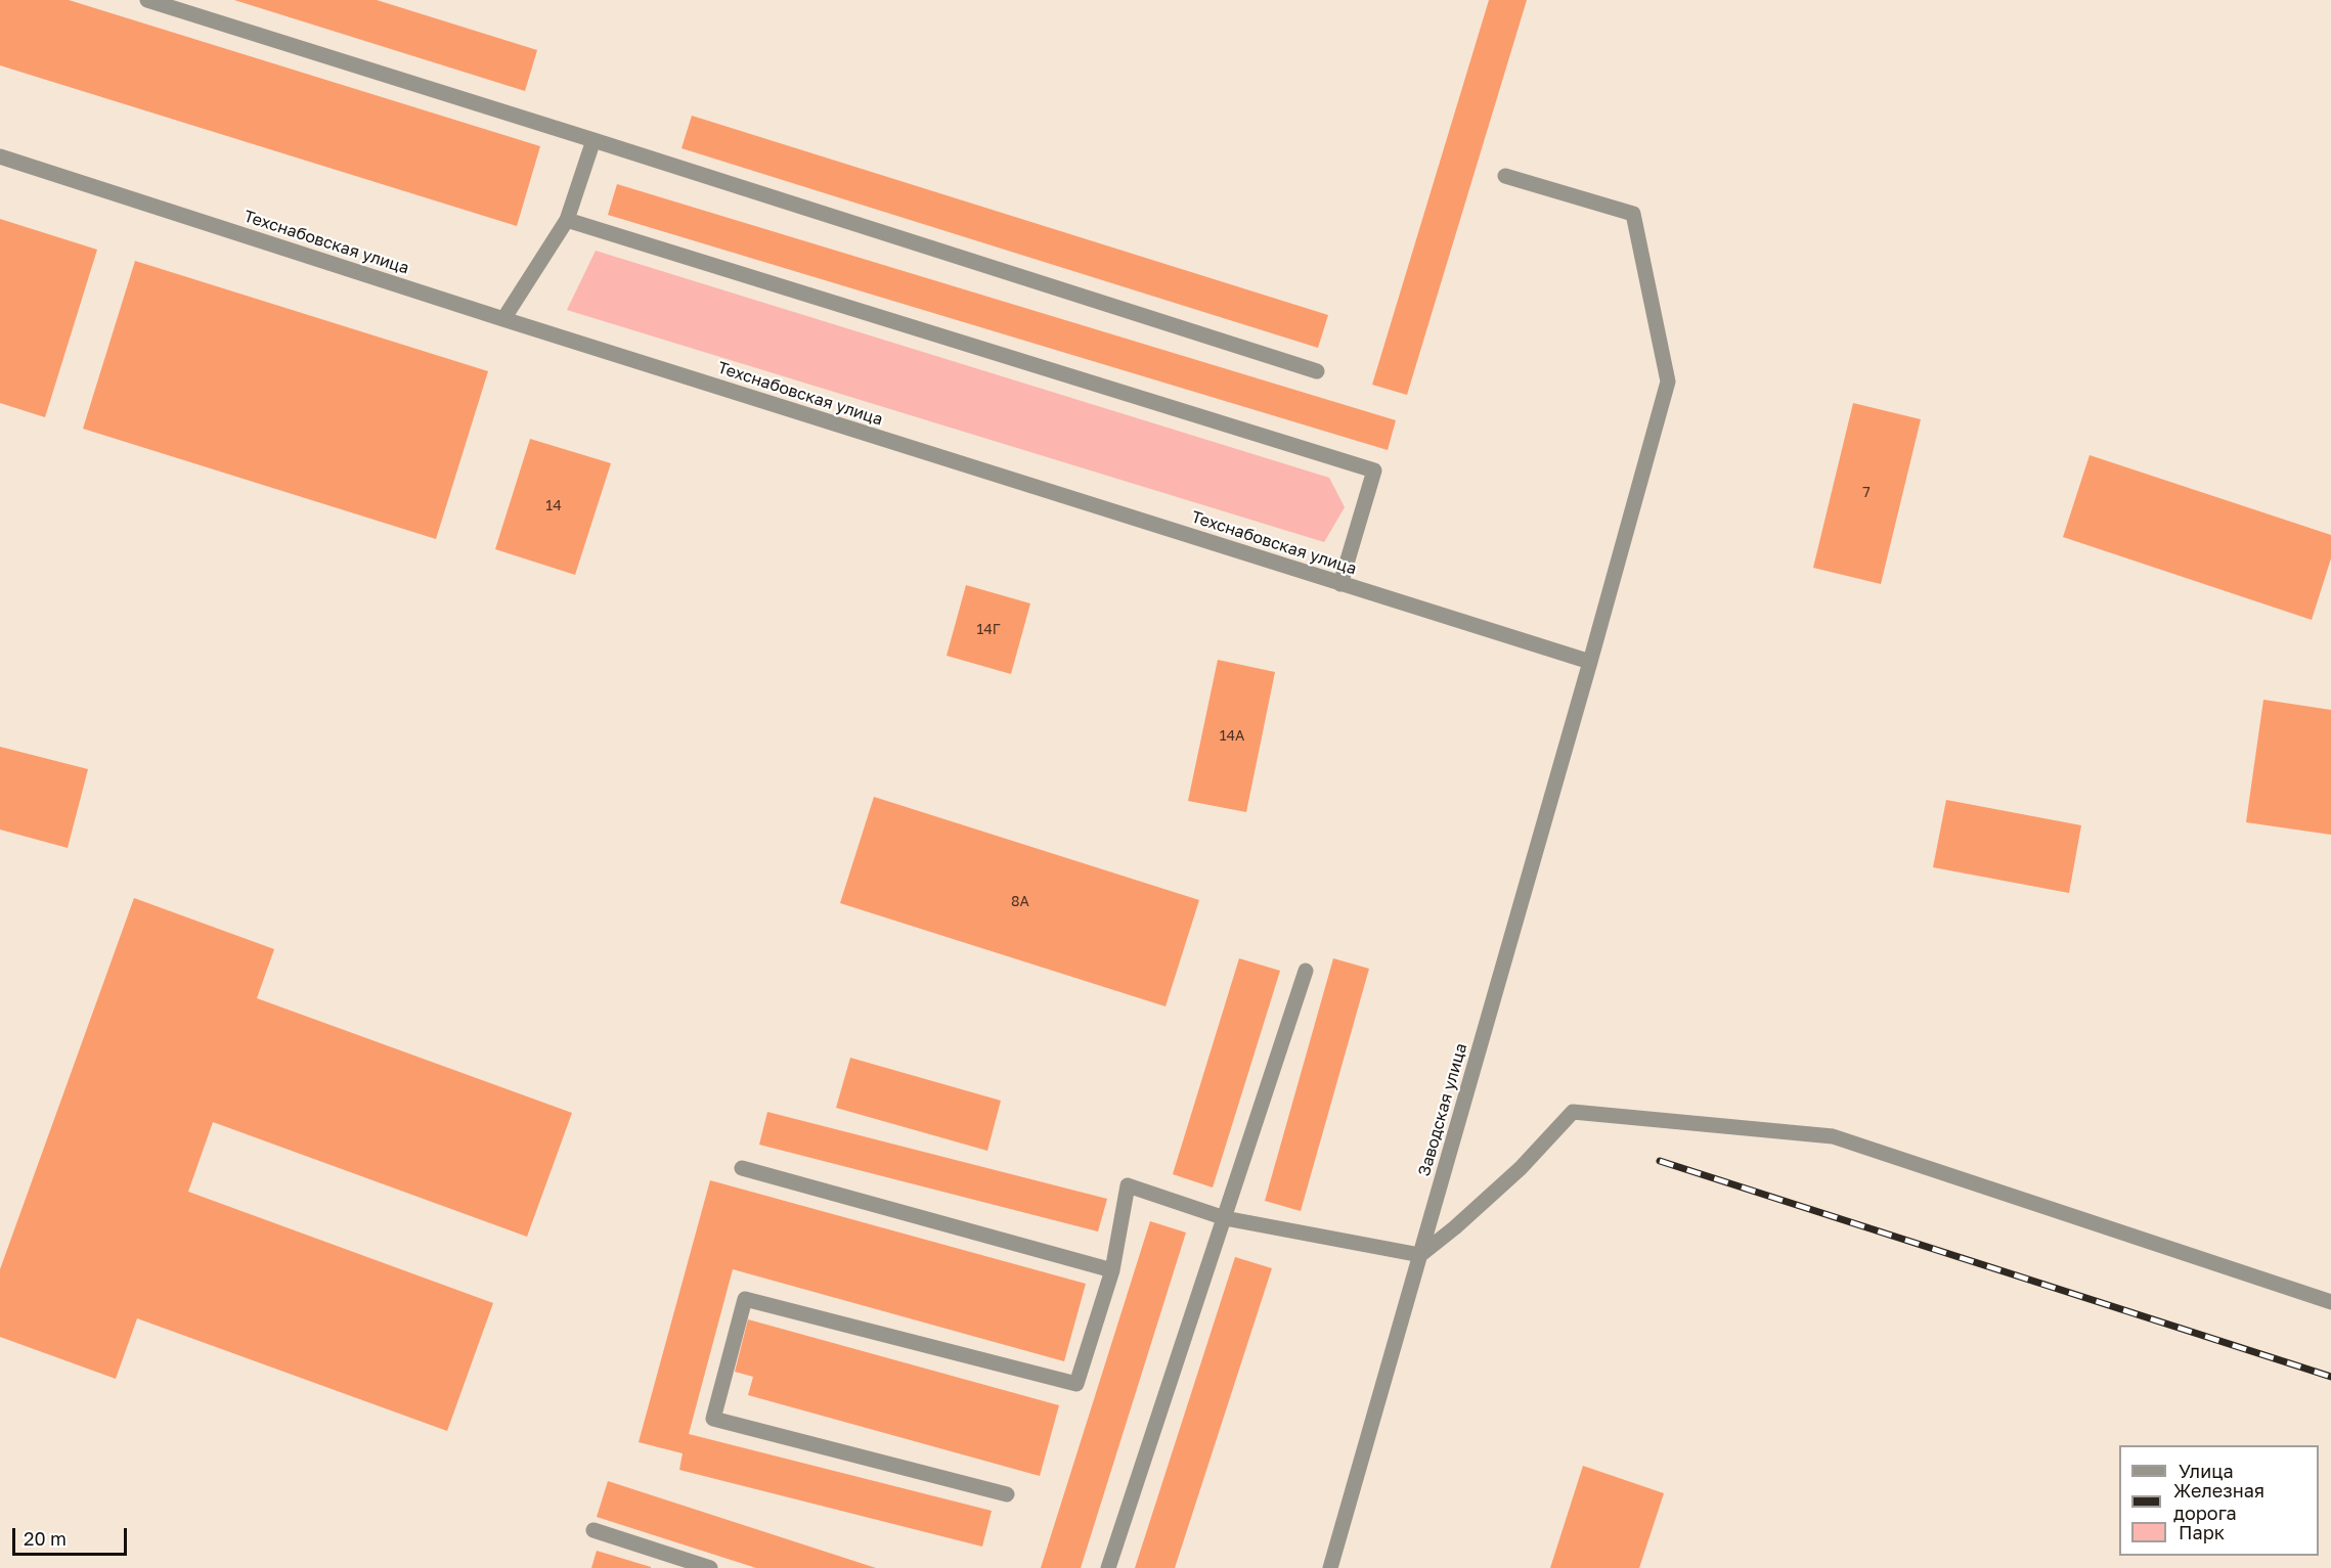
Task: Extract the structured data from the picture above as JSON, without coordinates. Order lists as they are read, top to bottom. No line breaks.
{"streets":{"street":["Техснабовская улица","Заводская улица"]},"crossings":[["Техснабовская улица","Заводская улица"]],"house_numbers":["7","14","14Г","14А","8А"],"legend":["Улица","Железная дорога","Парк"],"scale_bar":"20 m"}
